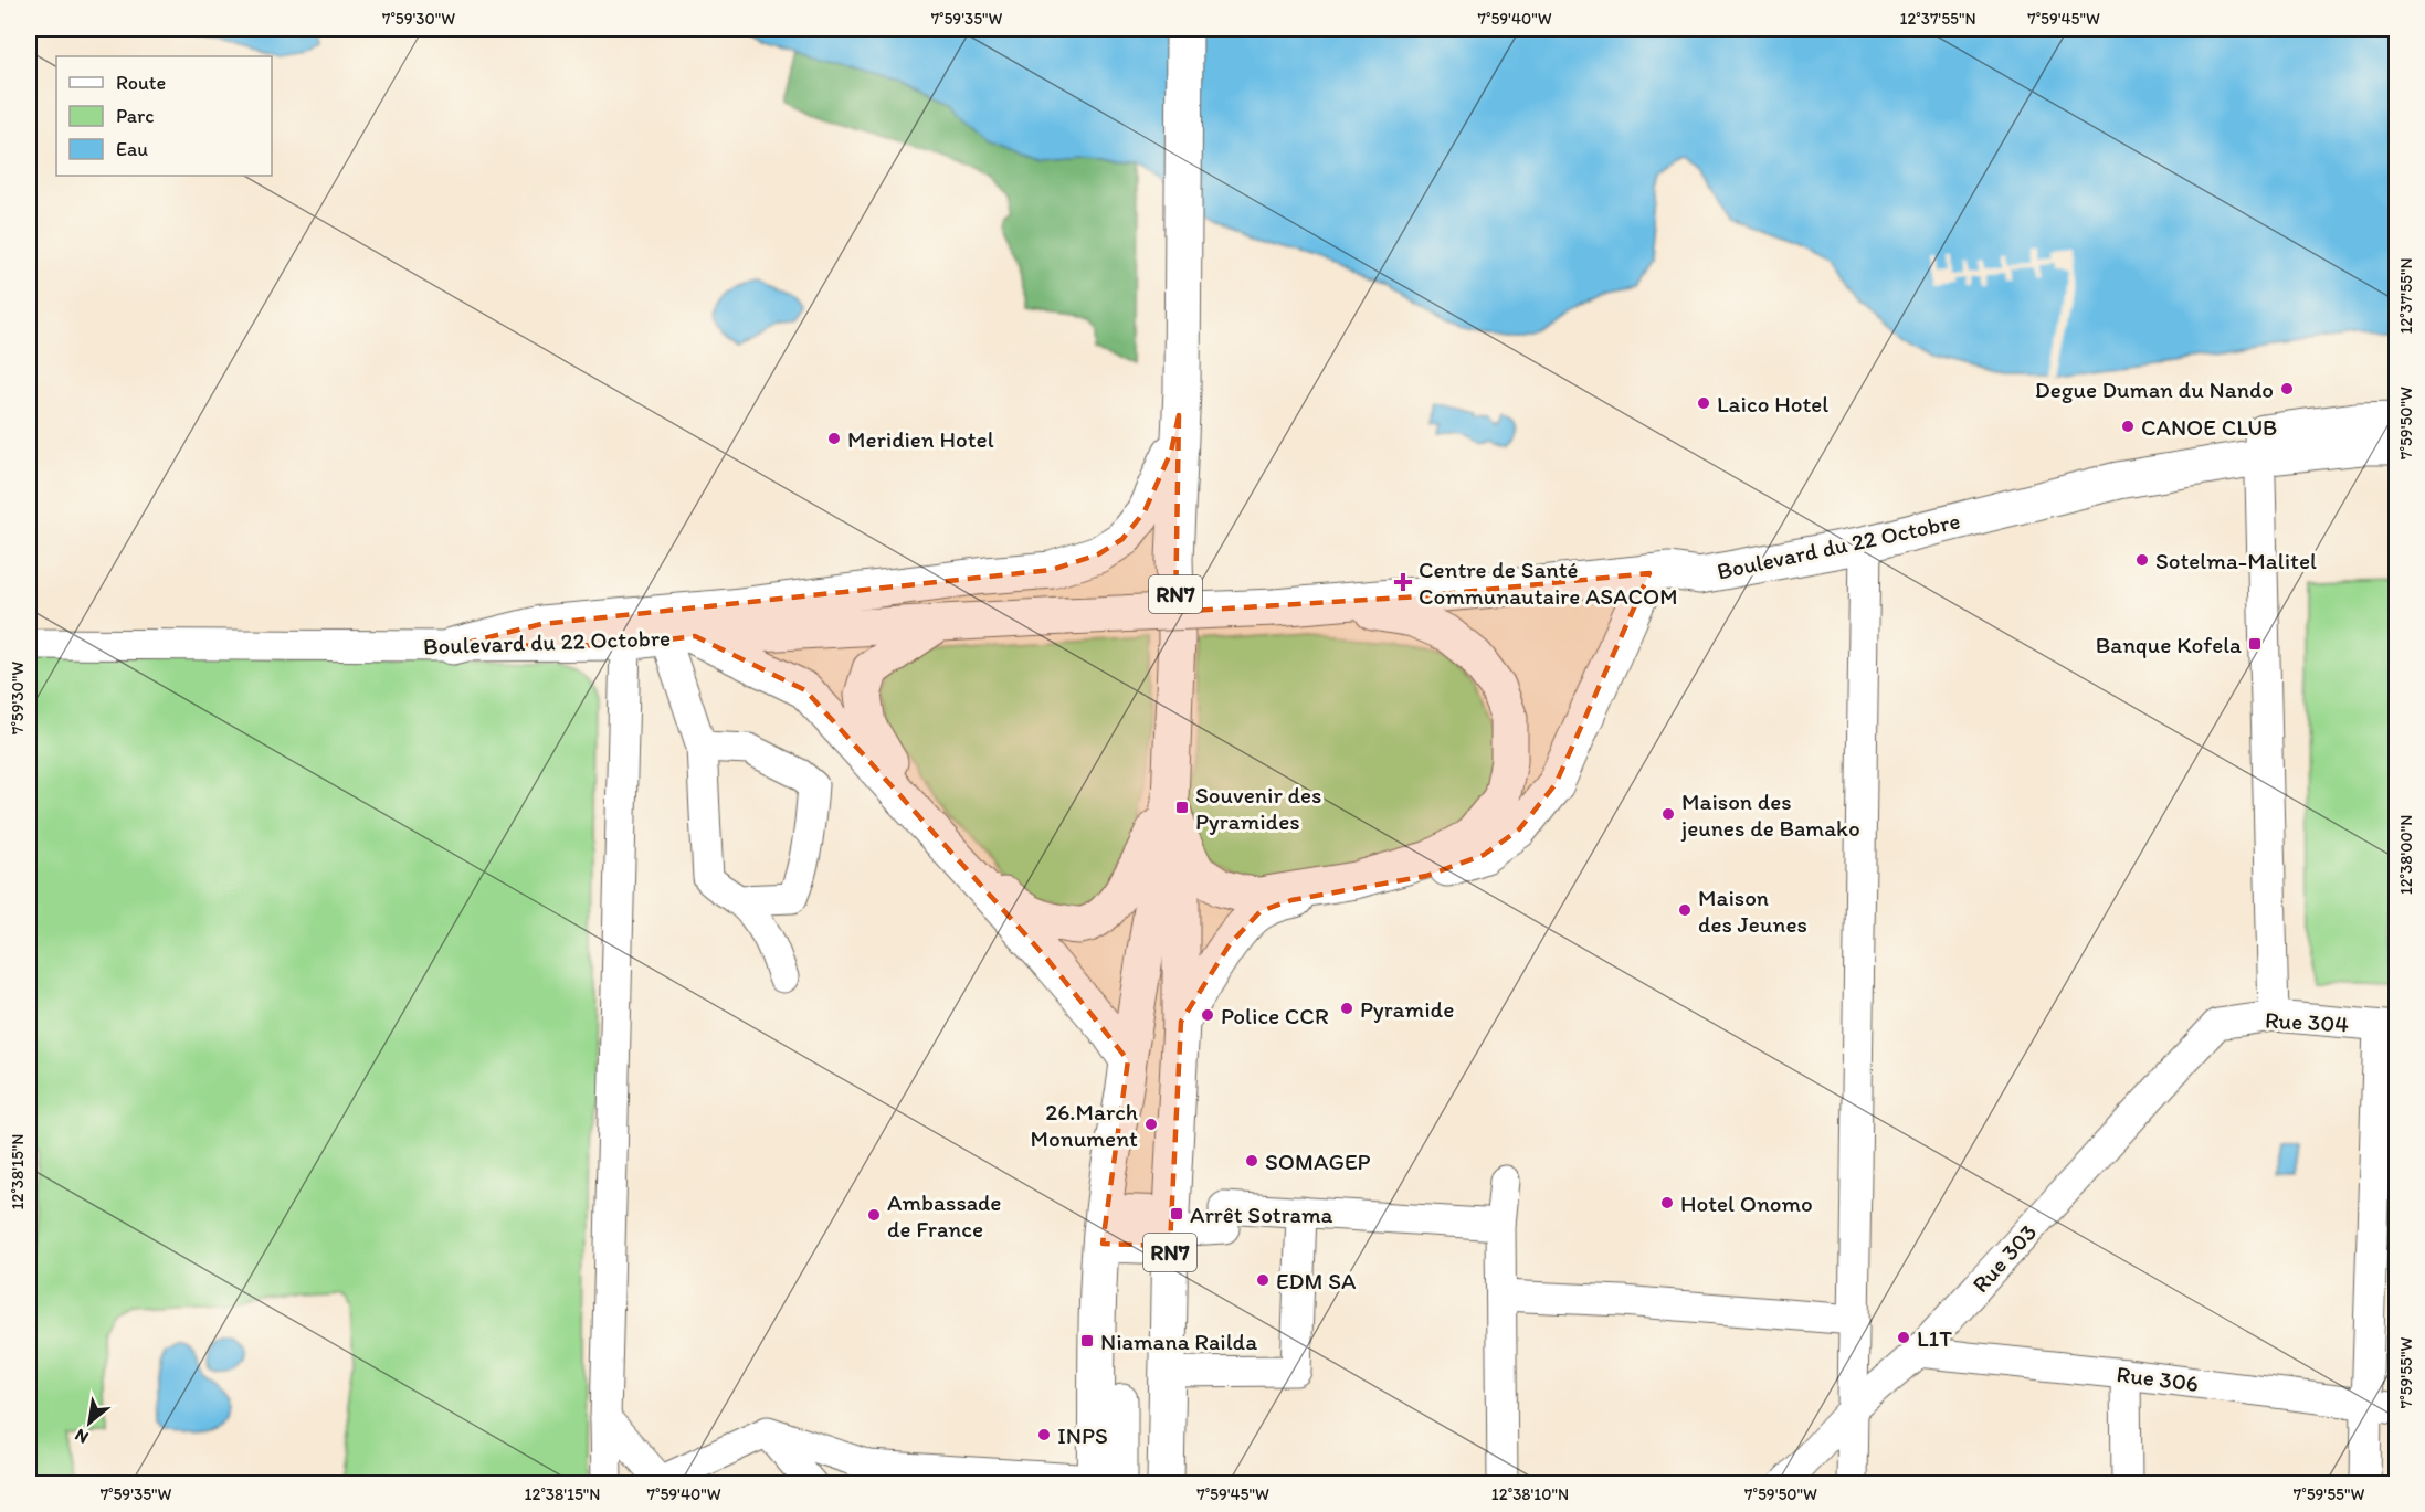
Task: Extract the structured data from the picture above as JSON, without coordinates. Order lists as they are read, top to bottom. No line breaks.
{"streets":{"main road":["Boulevard du 22 Octobre","RN7"],"street":["Rue 304","Rue 303","Rue 306"]},"crossings":[["Rue 304","Rue 303"],["Rue 303","Rue 306"]],"places":{"other":["Degue Duman du Nando","Laico Hotel","CANOE CLUB","Meridien Hotel","Sotelma-Malitel","Maison des jeunes de Bamako","Maison des Jeunes","Pyramide","Police CCR","26.March Monument","SOMAGEP","Hotel Onomo","Ambassade de France","EDM SA","L1T","INPS"],"health":["Centre de Santé Communautaire ASACOM"],"transit":["Banque Kofela","Souvenir des Pyramides","Arrêt Sotrama","Niamana Railda"]},"legend":["Route","Parc","Eau"],"north":"bottom left","coordinates":["7°59'30\"W","7°59'35\"W","7°59'40\"W","12°37'55\"N","7°59'45\"W","7°59'50\"W","12°38'00\"N","12°38'15\"N","7°59'55\"W","12°38'10\"N"]}
